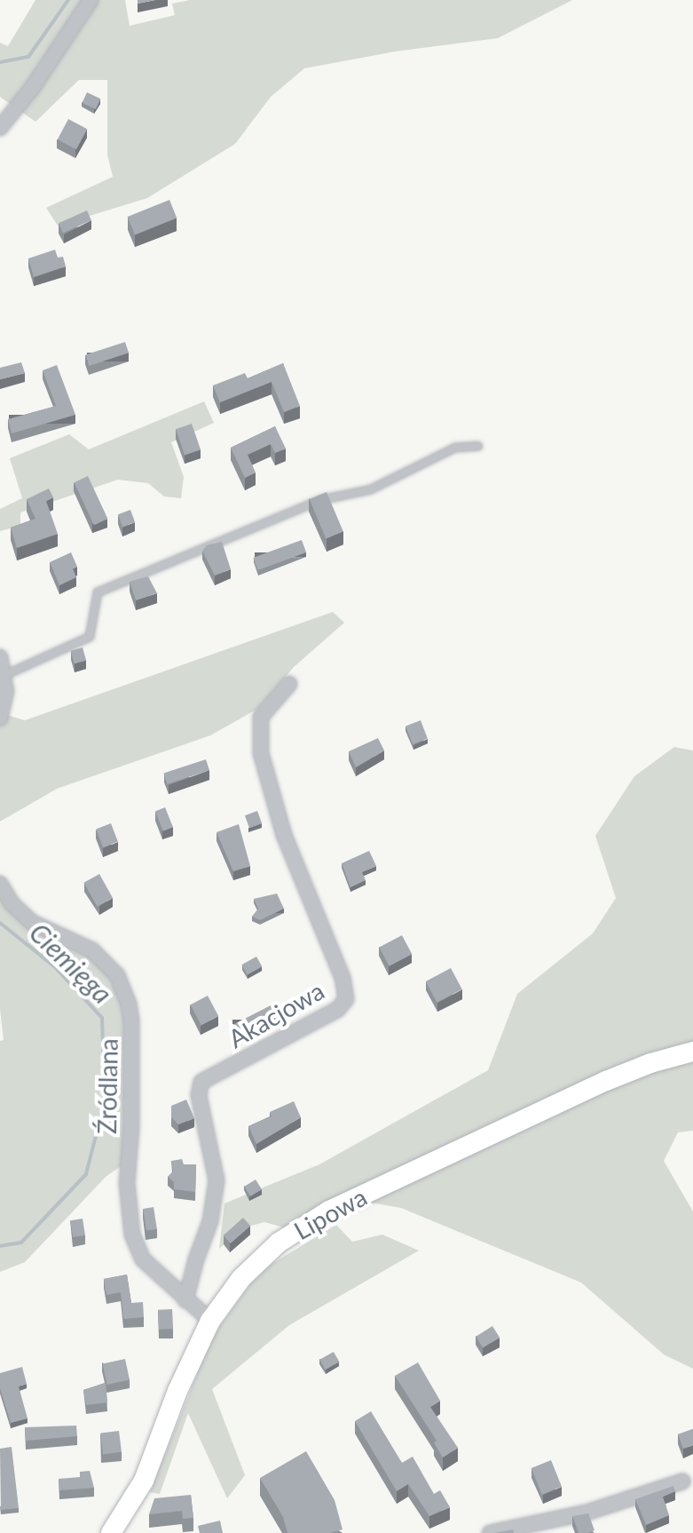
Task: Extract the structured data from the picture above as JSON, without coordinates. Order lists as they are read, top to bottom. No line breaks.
{"streets":{"street":["Akacjowa","Źródlana","Lipowa"]},"crossings":[["Akacjowa","Źródlana"],["Źródlana","Lipowa"]],"water":["Ciemięga"]}
